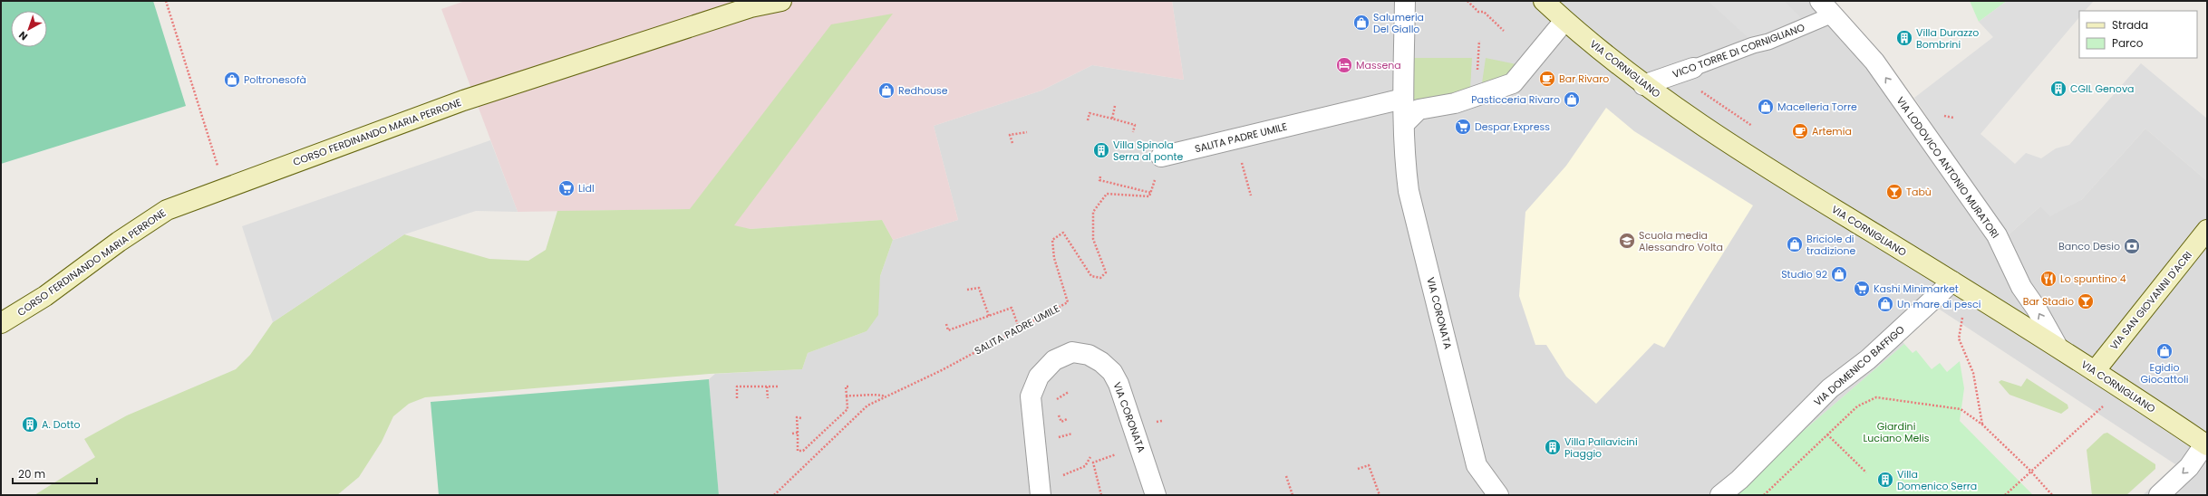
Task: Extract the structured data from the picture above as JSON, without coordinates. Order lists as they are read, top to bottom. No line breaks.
{"streets":{"main road":["VIA CORNIGLIANO","CORSO FERDINANDO MARIA PERRONE","VIA SAN GIOVANNI D'ACRI"],"street":["VICO TORRE DI CORNIGLIANO","SALITA PADRE UMILE","VIA LODOVICO ANTONIO MURATORI","VIA CORONATA","VIA DOMENICO BAFFIGO"]},"crossings":[["VICO TORRE DI CORNIGLIANO","VIA CORNIGLIANO"],["VICO TORRE DI CORNIGLIANO","VIA LODOVICO ANTONIO MURATORI"],["VIA CORNIGLIANO","VIA LODOVICO ANTONIO MURATORI"],["VIA CORNIGLIANO","VIA SAN GIOVANNI D'ACRI"],["VIA CORNIGLIANO","VIA DOMENICO BAFFIGO"],["SALITA PADRE UMILE","VIA CORONATA"]],"one_way":["VIA LODOVICO ANTONIO MURATORI"],"parks":["Giardini Luciano Melis"],"places":{"shop":["Salumeria Del Giallo","Poltronesofà","Redhouse","Pasticceria Rivaro","Macelleria Torre","Briciole di tradizione","Studio 92","Un mare di pesci","Egidio Giocattoli"],"building":["Villa Durazzo Bombrini","CGIL Genova","Villa Spinola Serra al ponte","A. Dotto","Villa Pallavicini Piaggio","Villa Domenico Serra"],"hotel":["Massena"],"cafe":["Bar Rivaro","Artemia"],"supermarket":["Despar Express","Lidl","Kashi Minimarket"],"bar":["Tabù","Bar Stadio"],"school or university":["Scuola media Alessandro Volta"],"bank":["Banco Desio"],"restaurant":["Lo spuntino 4"]},"legend":["Strada","Parco"],"scale_bar":"20 m","north":"bottom left"}
